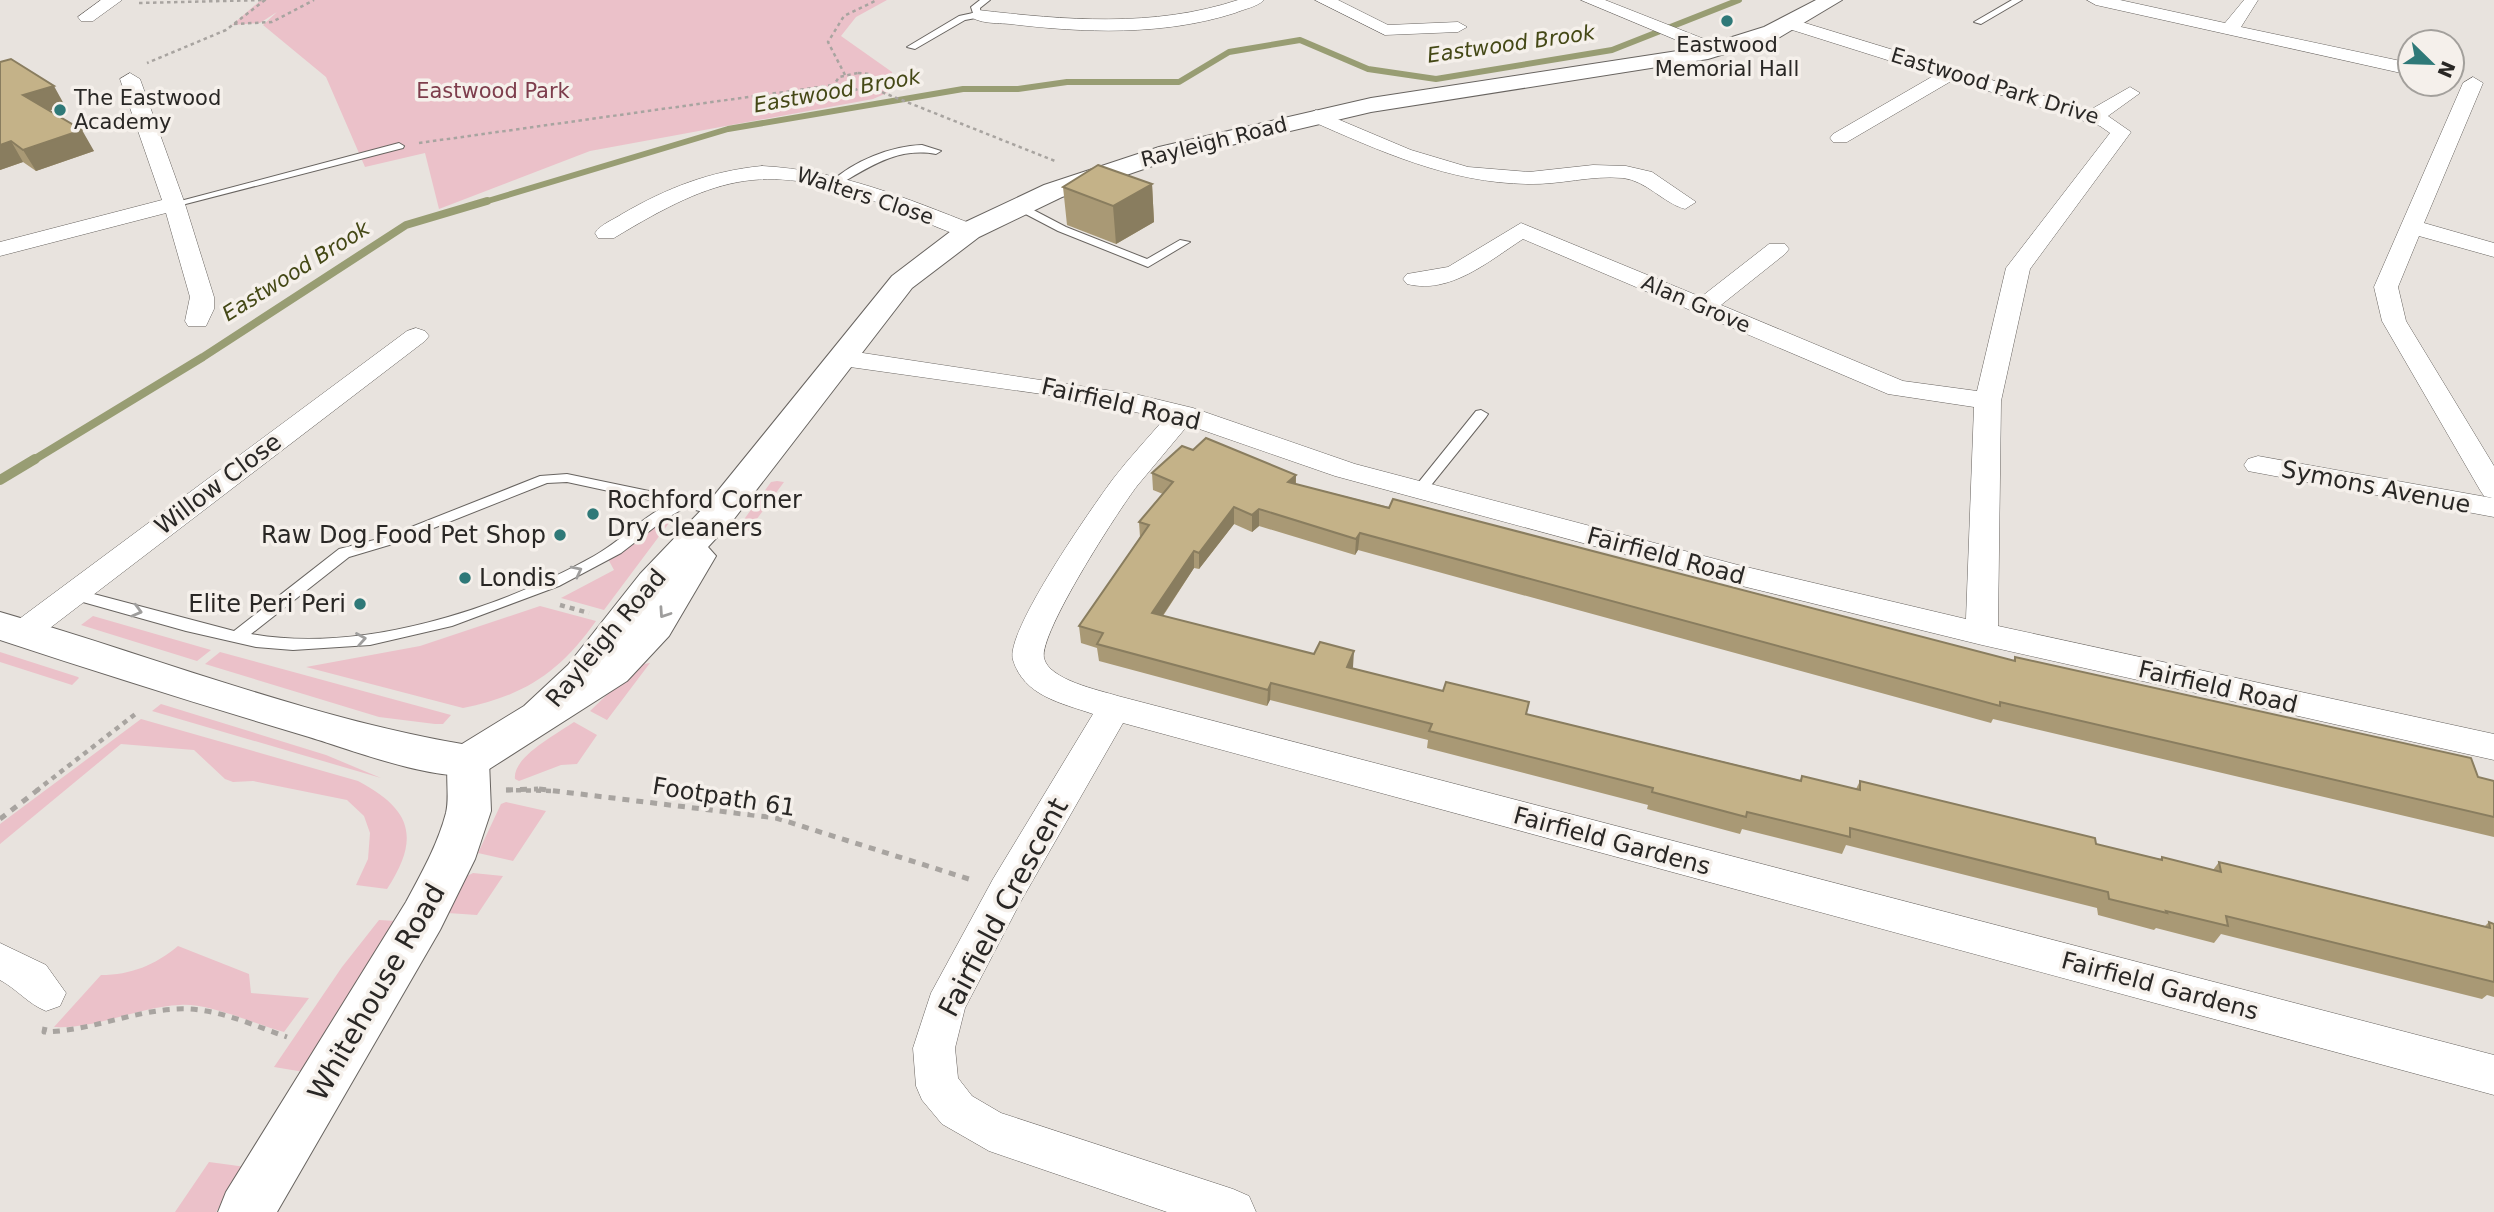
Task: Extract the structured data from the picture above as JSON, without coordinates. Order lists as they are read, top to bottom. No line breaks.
{"streets":{"main road":["Rayleigh Road","Whitehouse Road"],"street":["Eastwood Park Drive","Walters Close","Alan Grove","Fairfield Road","Willow Close","Symons Avenue","Fairfield Gardens","Fairfield Crescent"],"path":["Footpath 61"]},"crossings":[["Eastwood Park Drive","Rayleigh Road"],["Eastwood Park Drive","Alan Grove"],["Eastwood Park Drive","Fairfield Road"],["Rayleigh Road","Walters Close"],["Rayleigh Road","Fairfield Road"],["Rayleigh Road","Footpath 61"],["Rayleigh Road","Whitehouse Road"],["Fairfield Road","Fairfield Gardens"],["Footpath 61","Fairfield Crescent"],["Footpath 61","Whitehouse Road"],["Fairfield Gardens","Fairfield Crescent"]],"water":["Eastwood Brook"],"parks":["Eastwood Park"],"places":["Eastwood Memorial Hall","The Eastwood Academy","Rochford Corner Dry Cleaners","Raw Dog Food Pet Shop","Londis","Elite Peri Peri"],"north":"bottom right"}
